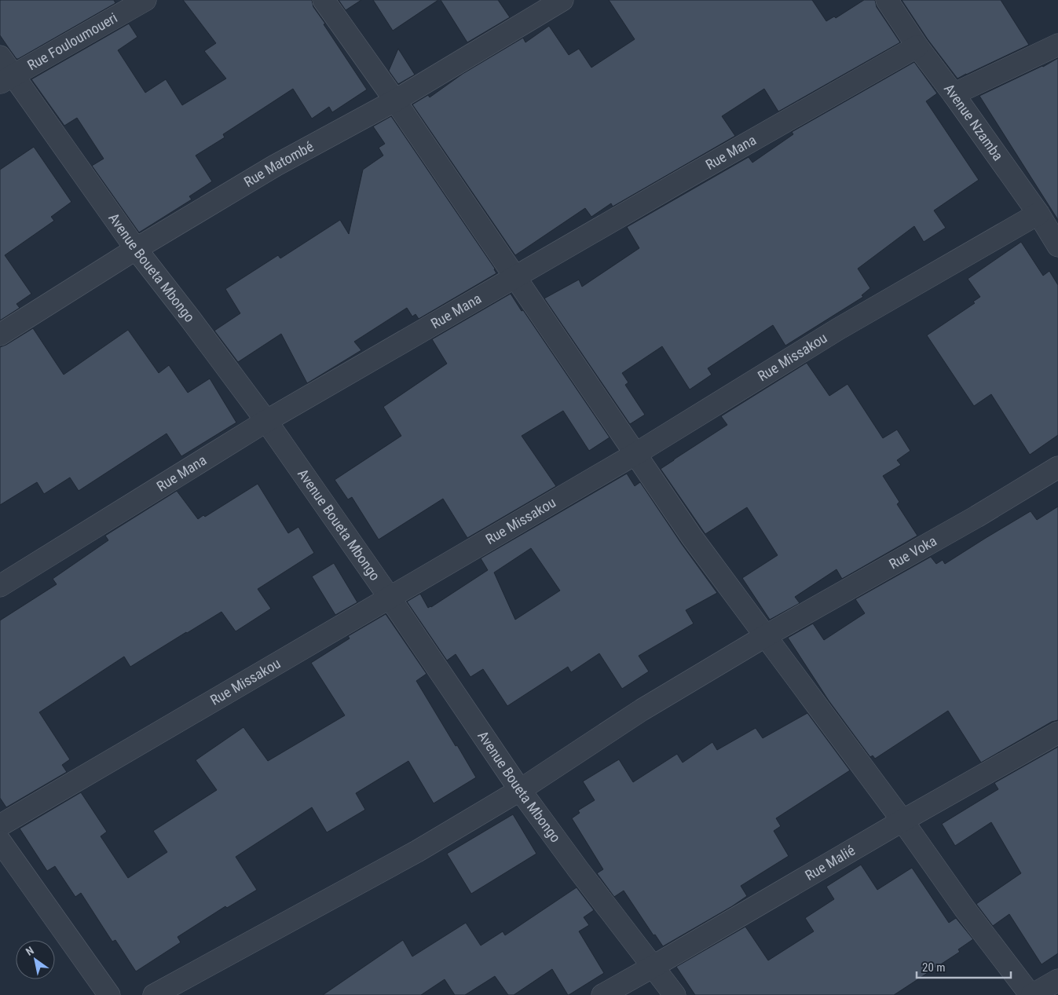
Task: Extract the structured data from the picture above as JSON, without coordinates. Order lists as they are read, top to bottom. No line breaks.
{"streets":{"street":["Rue Fouloumoueri","Avenue Nzamba","Rue Mana","Rue Matombé","Avenue Boueta Mbongo","Rue Missakou","Rue Voka","Rue Malié"]},"crossings":[["Rue Fouloumoueri","Avenue Boueta Mbongo"],["Avenue Nzamba","Rue Mana"],["Avenue Nzamba","Rue Missakou"],["Rue Mana","Avenue Boueta Mbongo"],["Rue Matombé","Avenue Boueta Mbongo"],["Avenue Boueta Mbongo","Rue Missakou"],["Avenue Boueta Mbongo","Rue Voka"],["Avenue Boueta Mbongo","Rue Malié"]],"scale_bar":"20 m","north":"top left"}
